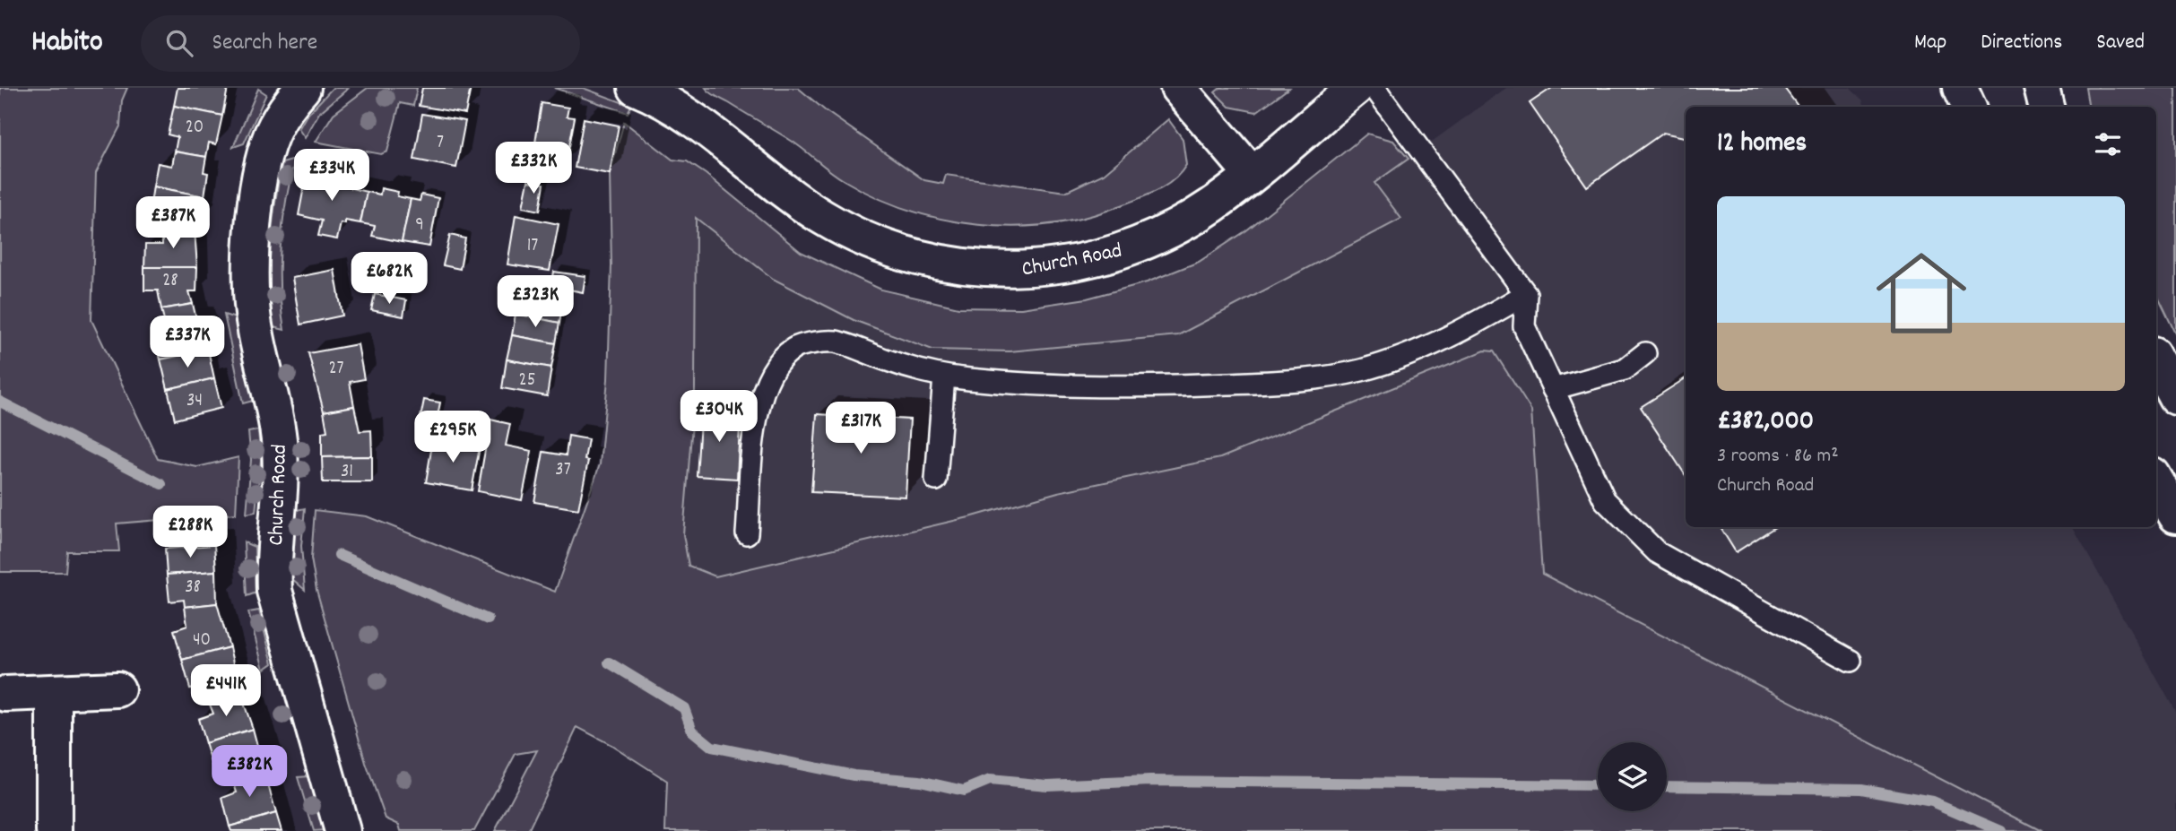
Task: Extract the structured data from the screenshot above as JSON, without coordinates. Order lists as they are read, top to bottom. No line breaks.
{"streets":{"street":["Church Road"]},"house_numbers":["20","7","9","17","28","27","25","34","37","31","38","40"],"page":{"header":"Habito","search":"Search here","nav":["Map","Directions","Saved"],"heading":"12 homes","price":["£332K","£334K","£387K","£682K","£323K","£337K","£304K","£317K","£295K","£288K","£441K","£382K"],"list":[{"name":"£382,000","note":"3 rooms · 86 m² · Church Road"}]}}
